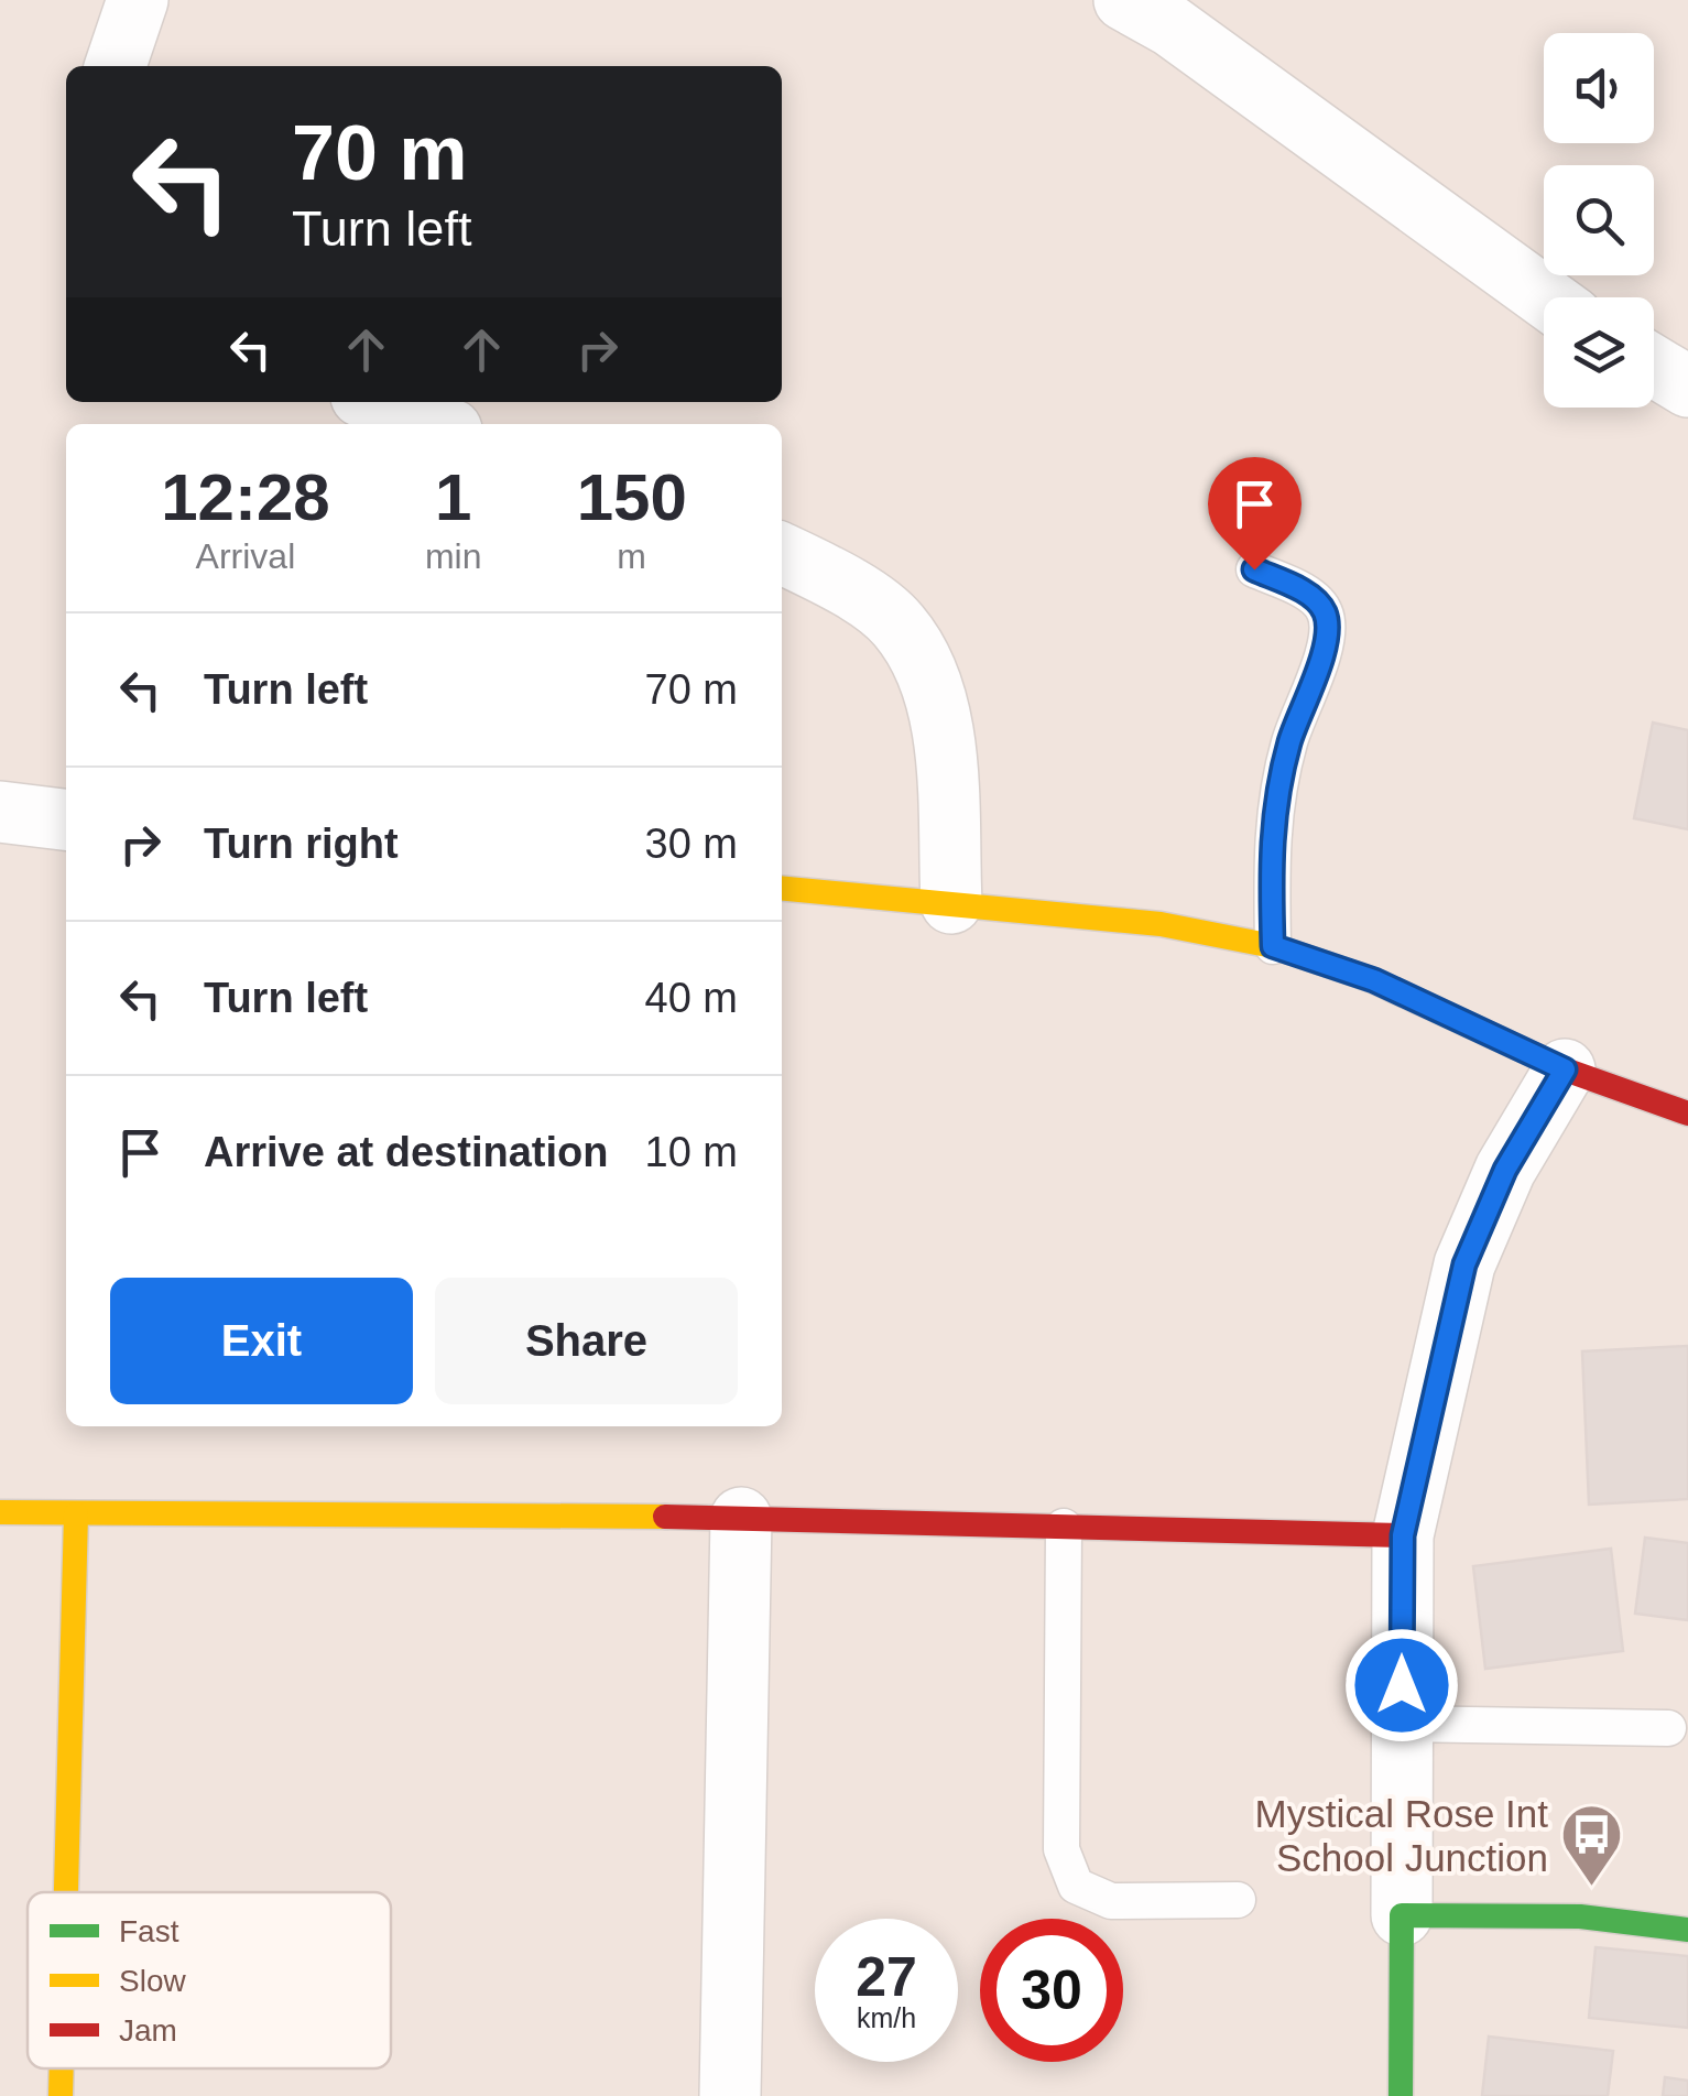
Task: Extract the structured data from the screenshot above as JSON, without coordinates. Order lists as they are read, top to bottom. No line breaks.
{"places":{"bus stop":["Mystical Rose Int School Junction"]},"legend":["Fast","Slow","Jam"],"page":{"turn":["70 m","Turn left"],"eta":["12:28","Arrival","1","min","150","m"],"list":[{"name":"Turn left","value":"70 m"},{"name":"Turn right","value":"30 m"},{"name":"Turn left","value":"40 m"},{"name":"Arrive at destination","value":"10 m"}],"buttons":["Exit","Share"],"speed":"27 km/h","limit":"30"}}
